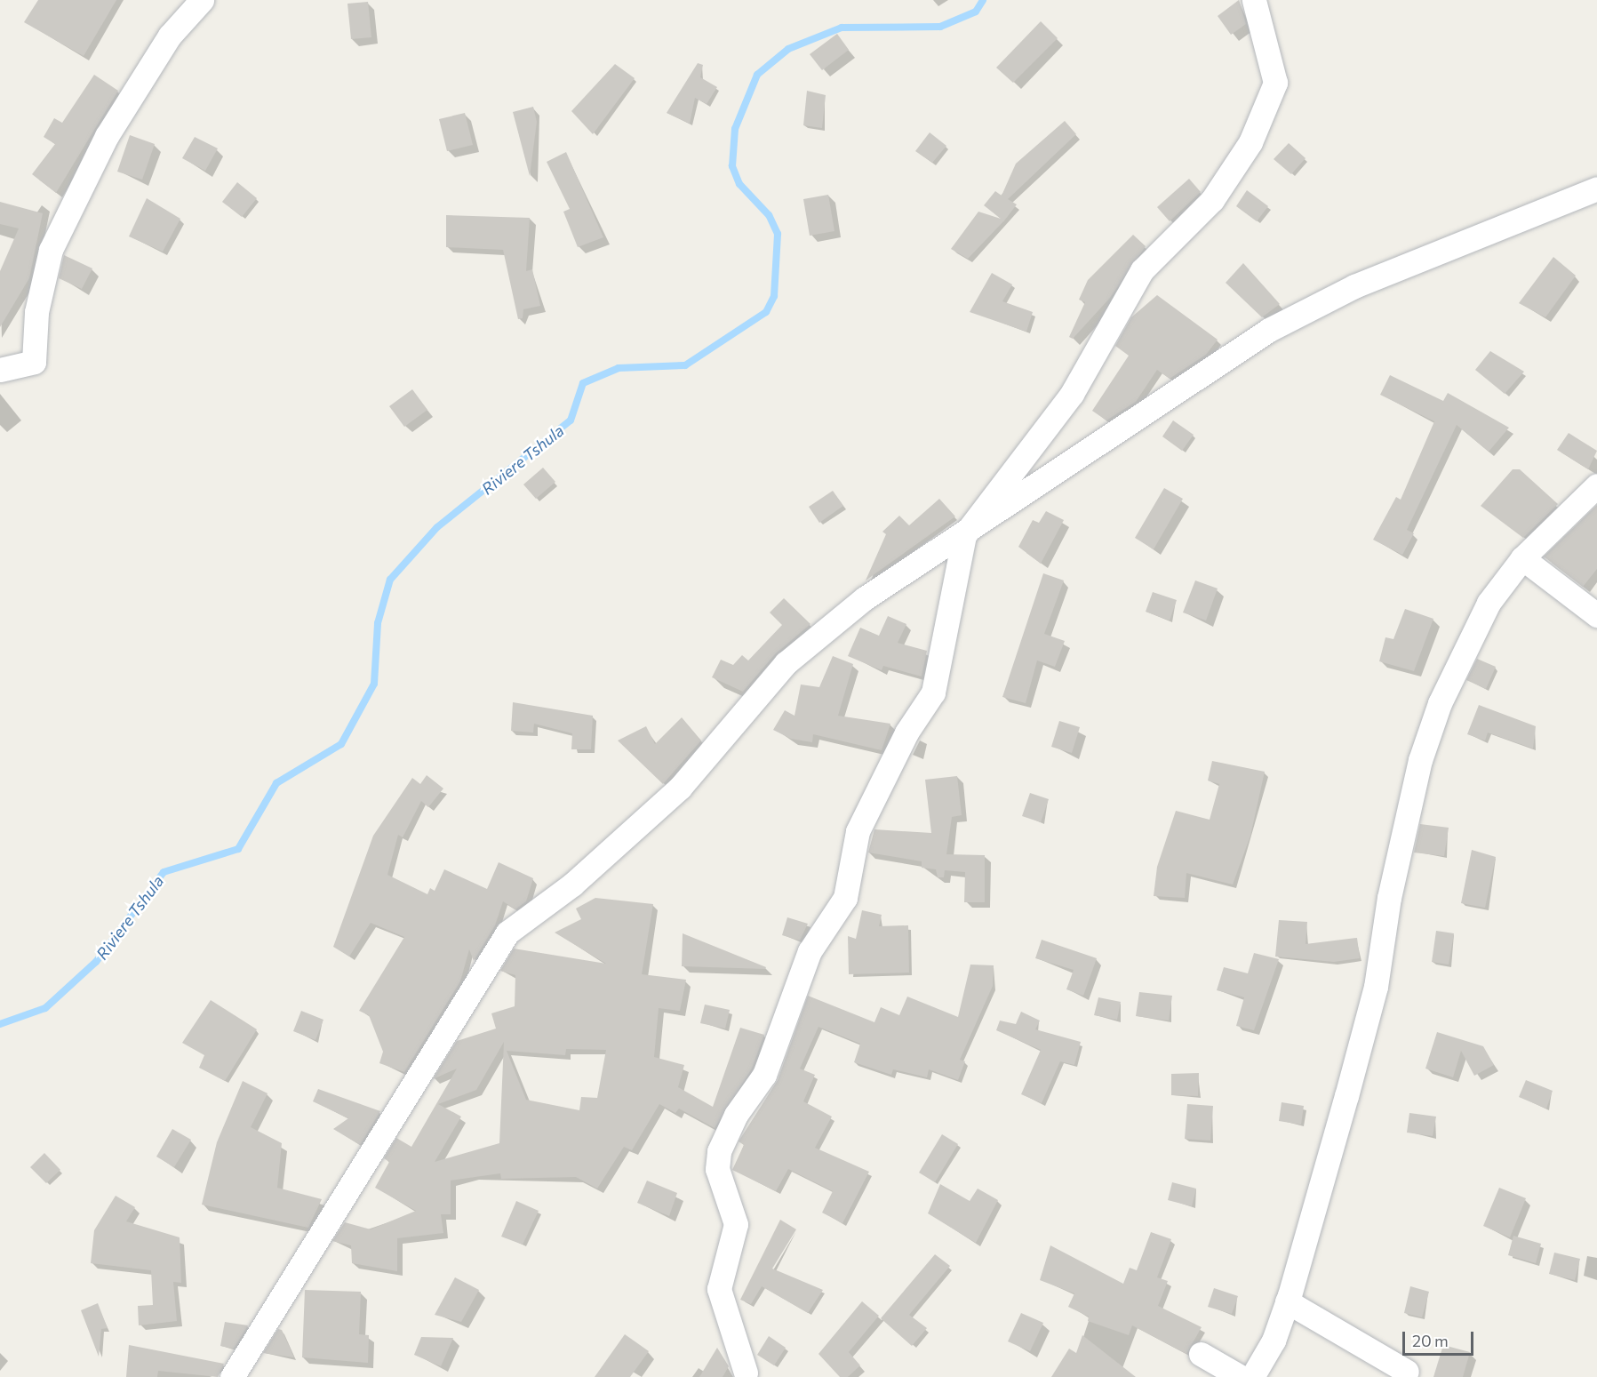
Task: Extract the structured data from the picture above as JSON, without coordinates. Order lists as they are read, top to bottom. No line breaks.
{"water":["Riviere Tshula"],"scale_bar":"20 m"}
